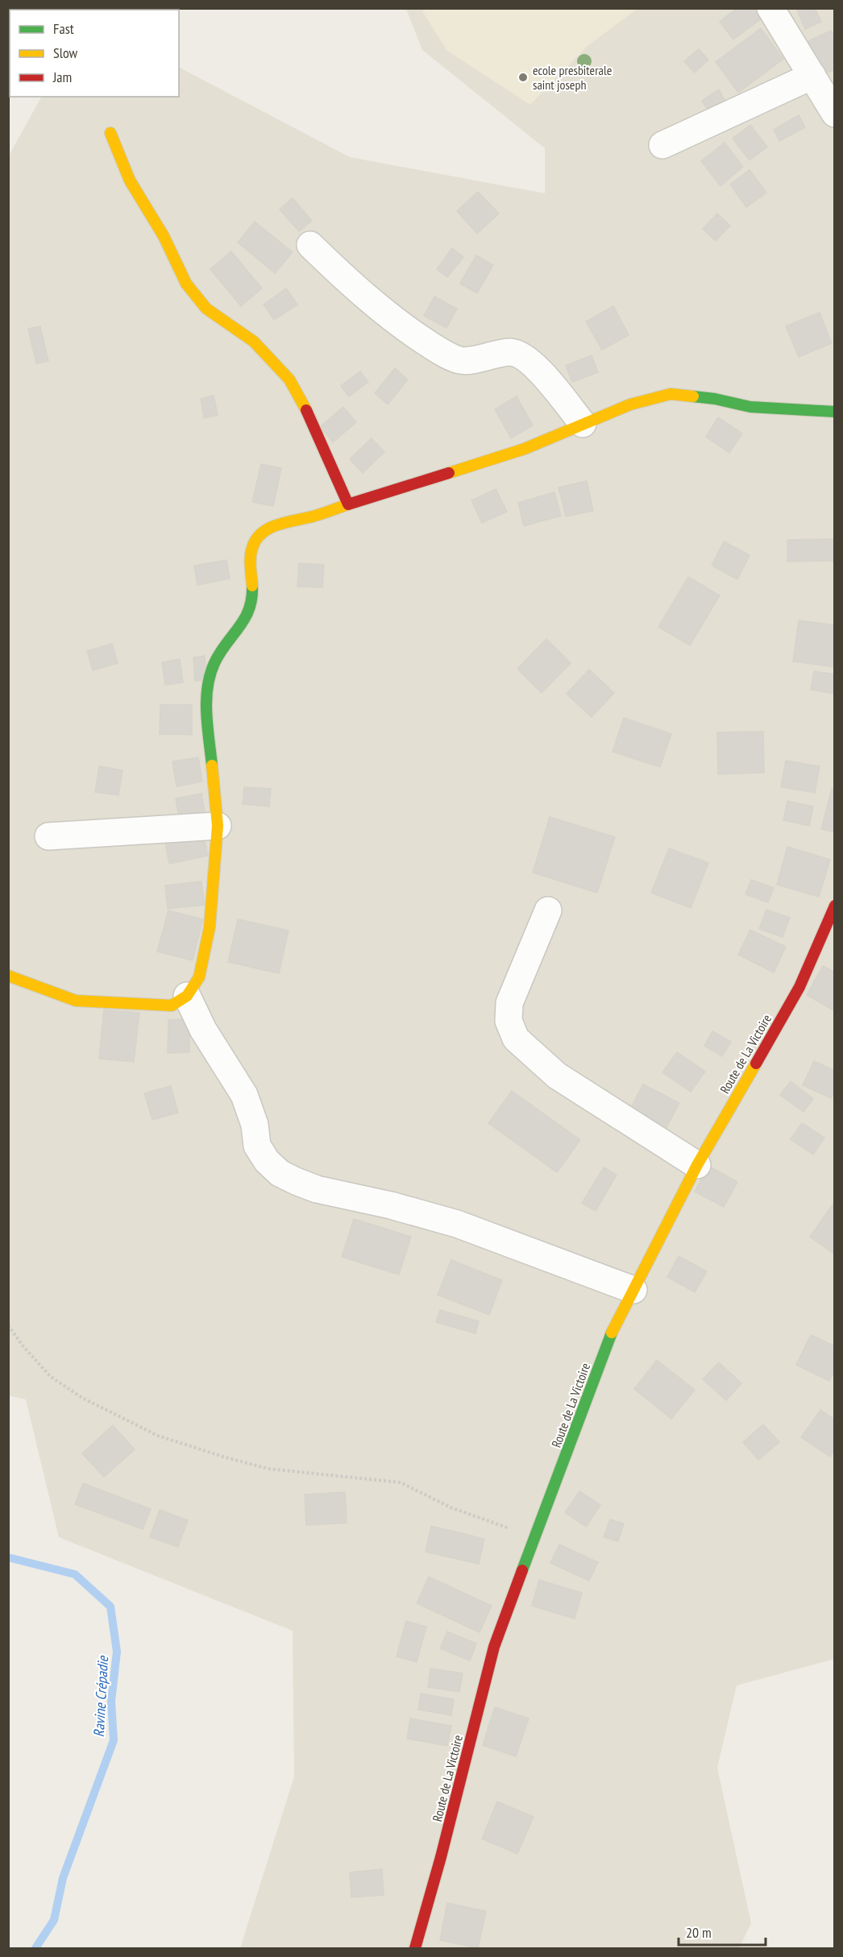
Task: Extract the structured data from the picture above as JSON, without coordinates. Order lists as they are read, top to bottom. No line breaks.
{"streets":{"street":["Route de La Victoire"]},"water":["Ravine Crépadie"],"places":["ecole presbiterale saint joseph"],"legend":["Fast","Slow","Jam"],"scale_bar":"20 m"}
